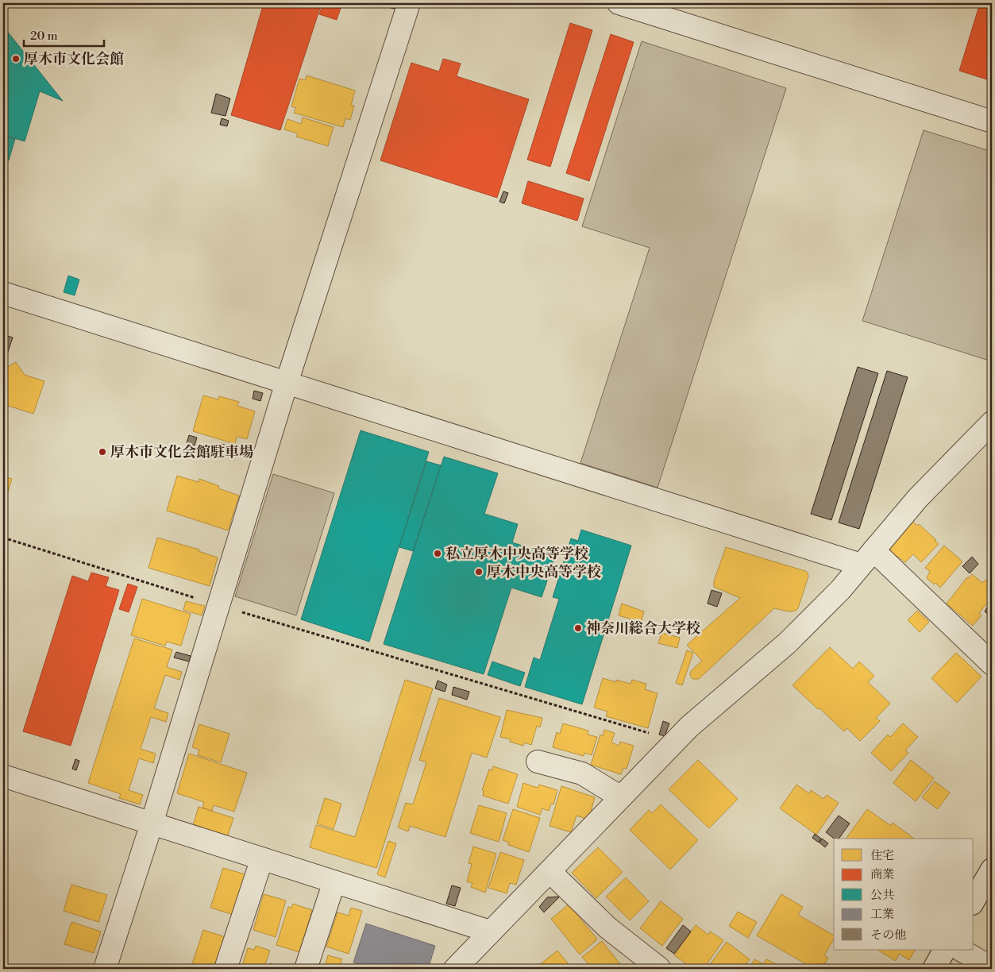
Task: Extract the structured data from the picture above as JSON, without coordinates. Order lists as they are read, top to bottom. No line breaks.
{"places":["厚木市文化会館","厚木市文化会館駐車場","私立厚木中央高等学校","厚木中央高等学校","神奈川総合大学校"],"legend":["住宅","商業","公共","工業","その他"],"scale_bar":"20 m"}
